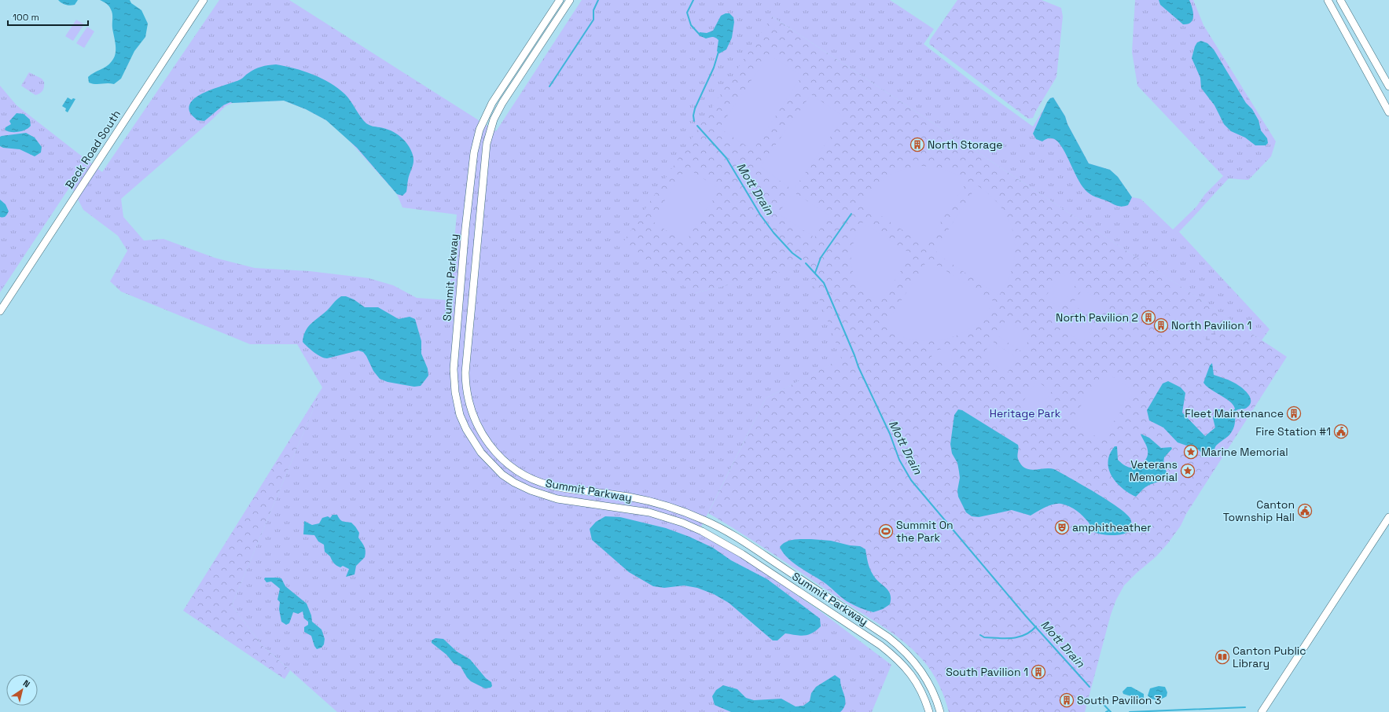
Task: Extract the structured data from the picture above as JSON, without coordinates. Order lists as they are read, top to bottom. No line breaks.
{"streets":{"street":["Beck Road South","Summit Parkway"]},"water":["Mott Drain"],"parks":["Heritage Park"],"places":{"building":["North Storage","North Pavilion 2","North Pavilion 1","Fleet Maintenance","South Pavilion 1","South Pavilion 3"],"public building":["Fire Station #1","Canton Township Hall"],"place":["Marine Memorial","Veterans Memorial"],"theatre":["amphitheather"],"sports":["Summit On the Park"],"library":["Canton Public Library"]},"scale_bar":"100 m","north":"top right"}
